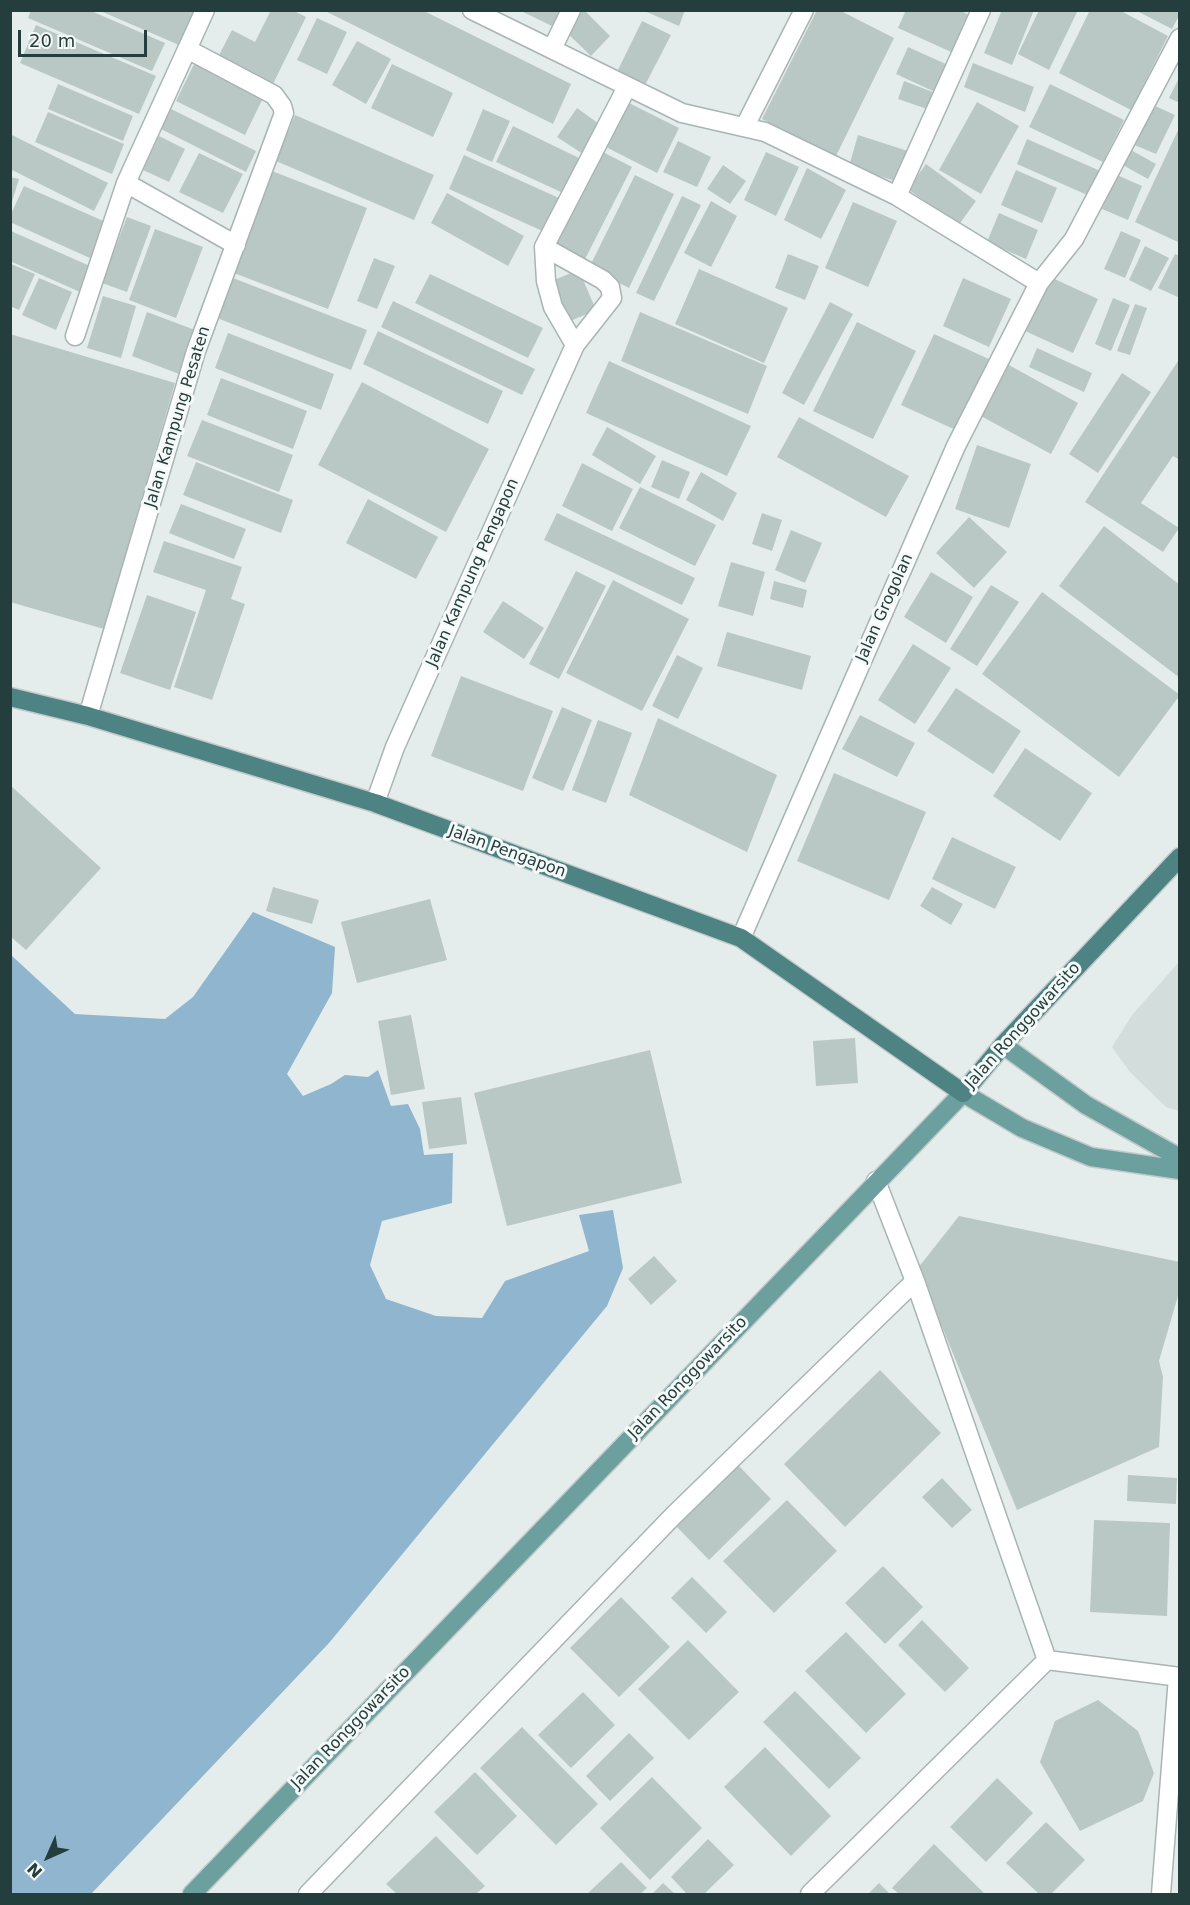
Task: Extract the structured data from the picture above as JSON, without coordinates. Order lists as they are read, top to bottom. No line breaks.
{"streets":{"highway":["Jalan Pengapon","Jalan Ronggowarsito"],"street":["Jalan Kampung Pesaten","Jalan Kampung Pengapon","Jalan Grogolan"]},"crossings":[["Jalan Kampung Pesaten","Jalan Pengapon"],["Jalan Kampung Pengapon","Jalan Pengapon"],["Jalan Grogolan","Jalan Pengapon"],["Jalan Pengapon","Jalan Ronggowarsito"]],"scale_bar":"20 m","north":"bottom left"}
